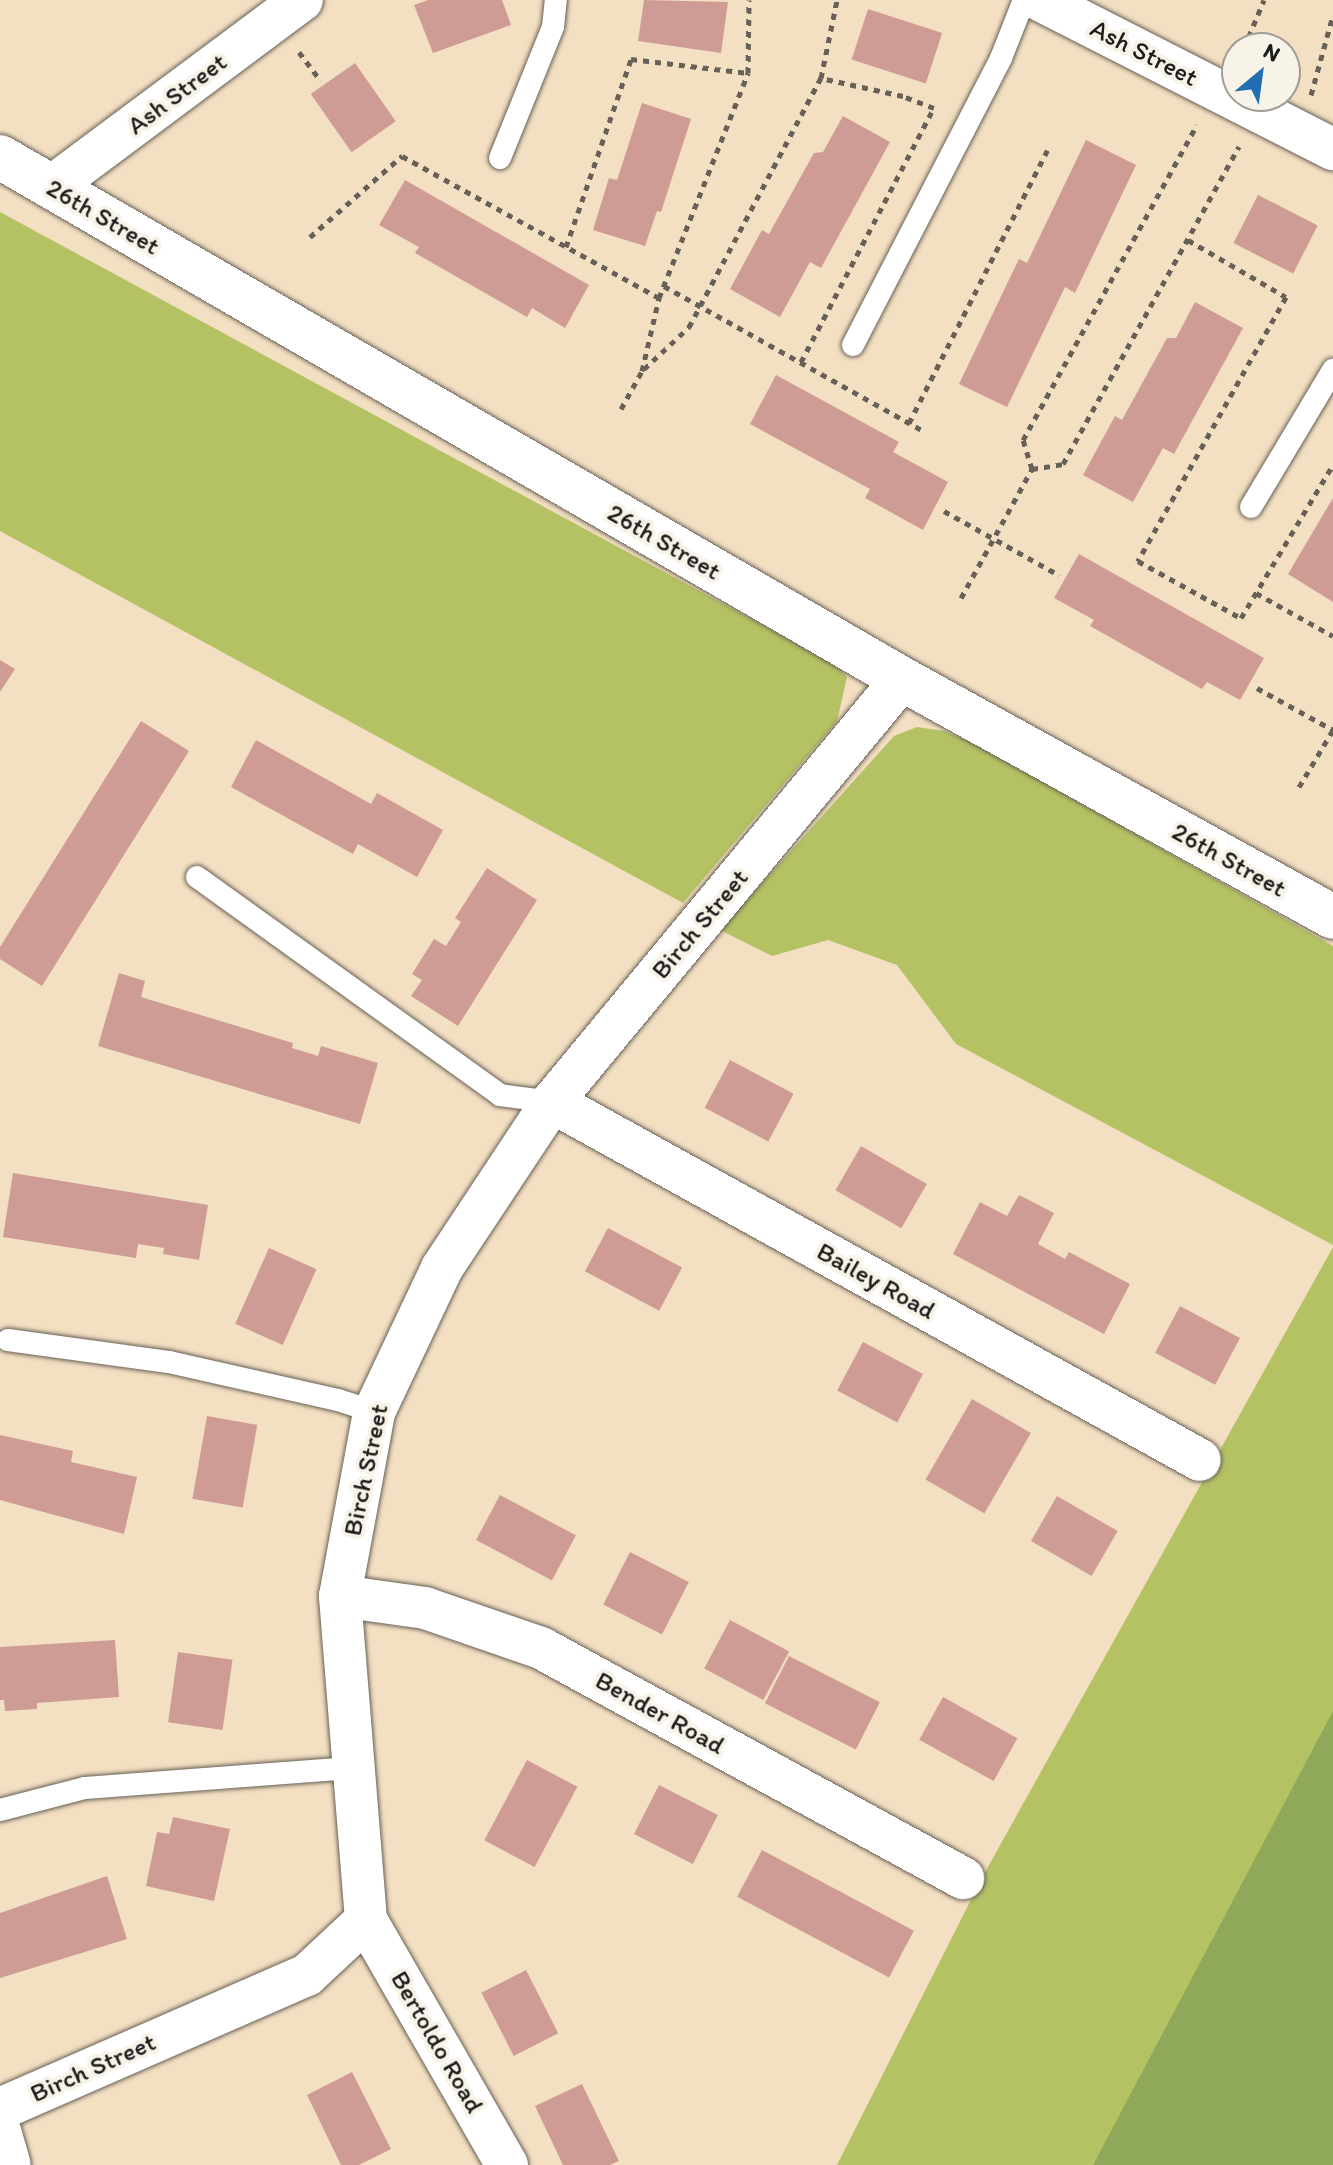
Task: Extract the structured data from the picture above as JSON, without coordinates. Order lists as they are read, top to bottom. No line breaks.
{"streets":{"street":["Ash Street","26th Street","Birch Street","Bailey Road","Bender Road","Bertoldo Road"]},"crossings":[["Ash Street","26th Street"],["26th Street","Birch Street"],["Birch Street","Bailey Road"],["Birch Street","Bender Road"],["Birch Street","Bertoldo Road"]],"north":"top right"}
